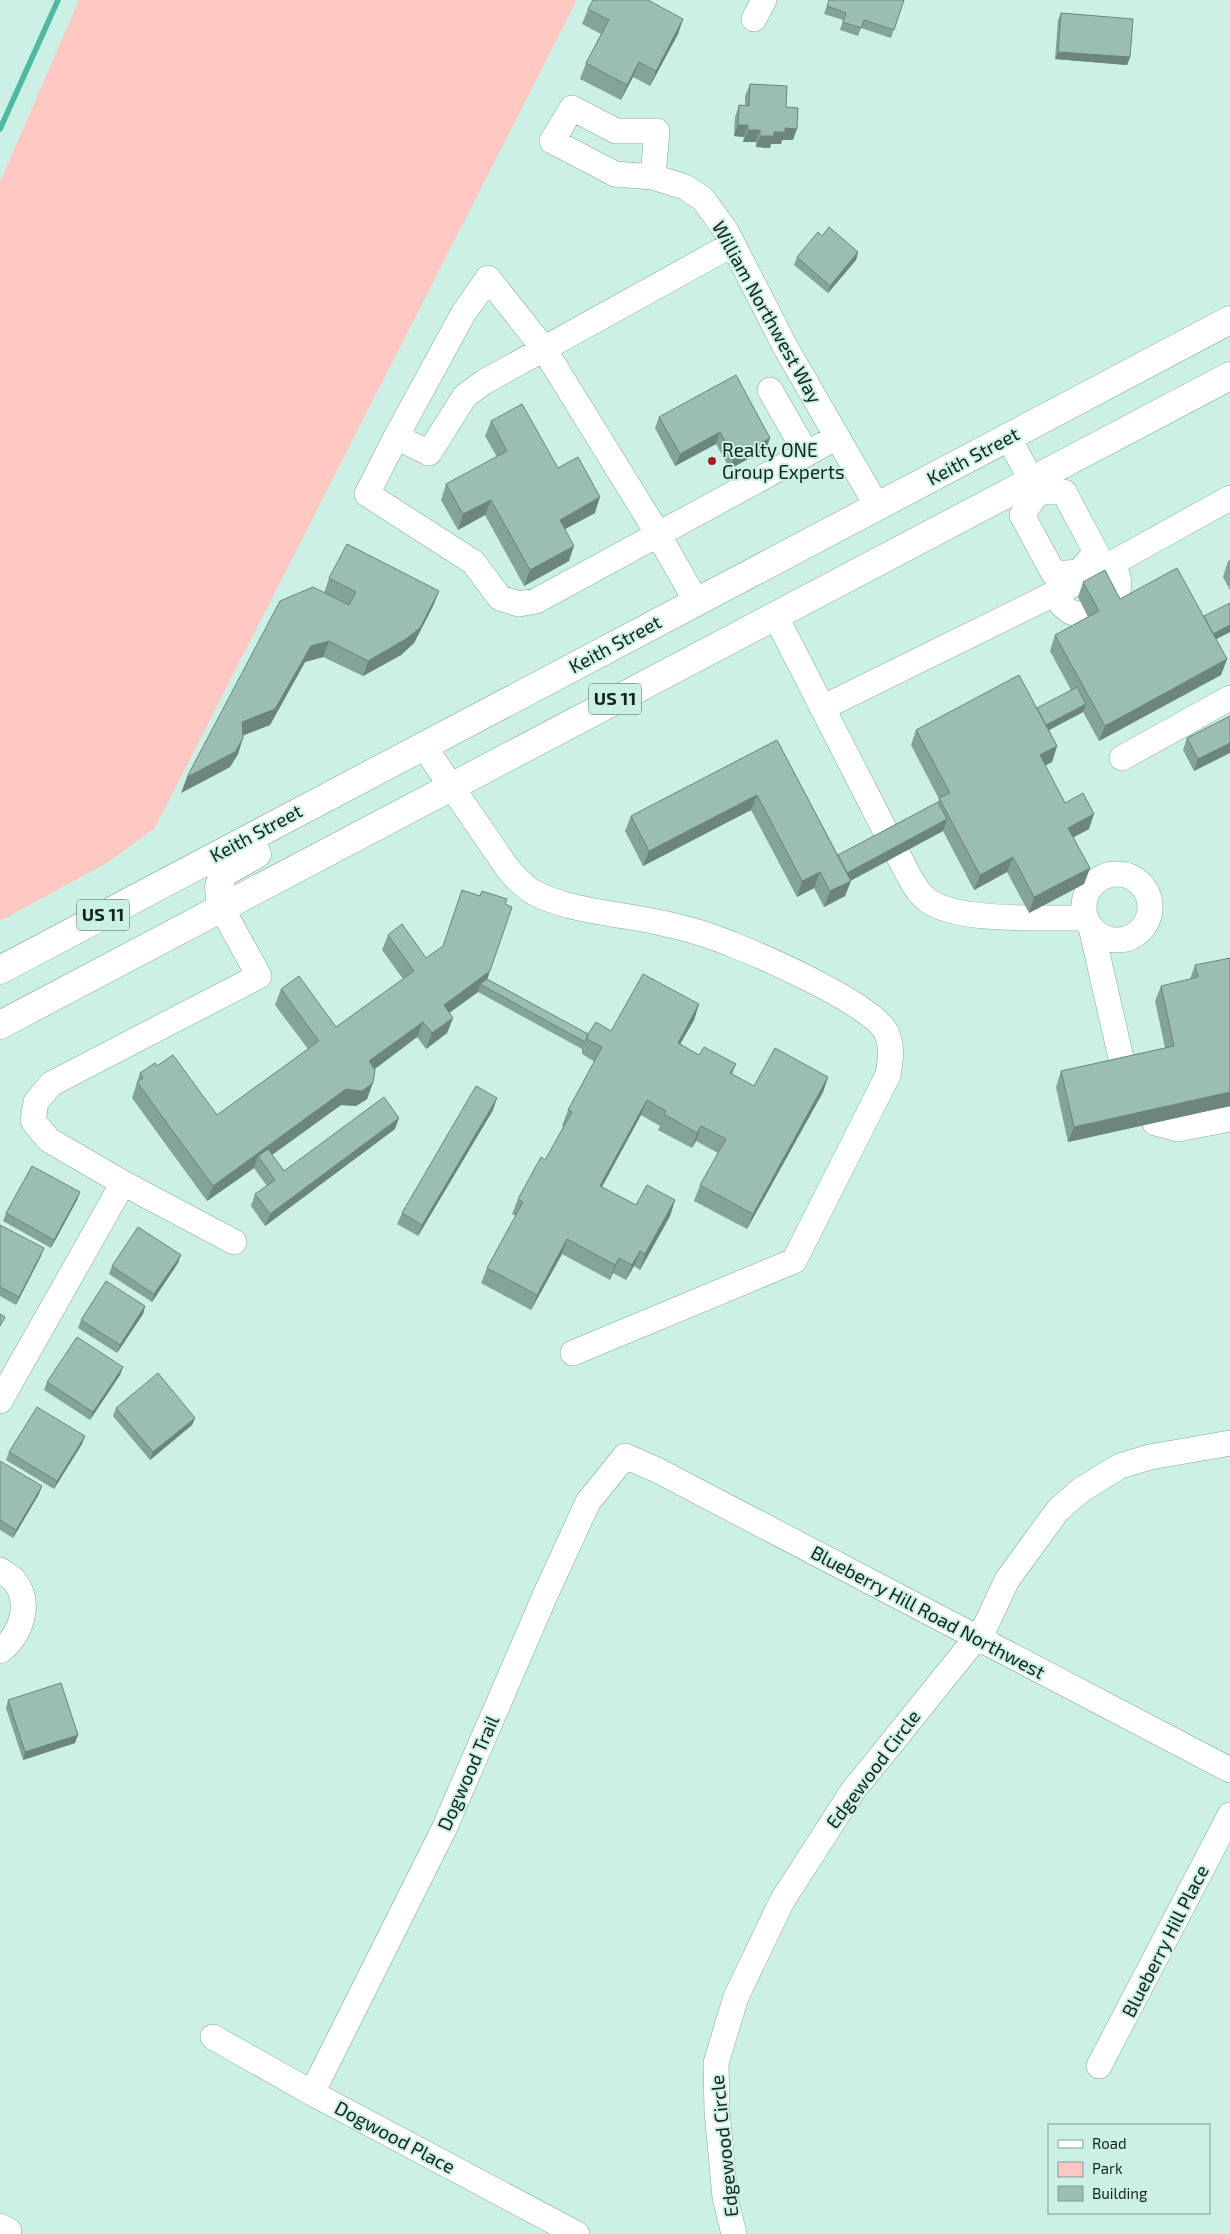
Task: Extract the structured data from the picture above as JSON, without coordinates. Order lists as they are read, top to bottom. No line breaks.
{"streets":{"main road":["Keith Street","US 11"],"street":["William Northwest Way","Blueberry Hill Road Northwest","Edgewood Circle","Dogwood Trail","Blueberry Hill Place","Dogwood Place"]},"crossings":[["William Northwest Way","Keith Street"],["Blueberry Hill Road Northwest","Edgewood Circle"],["Blueberry Hill Road Northwest","Dogwood Trail"],["Dogwood Trail","Dogwood Place"]],"places":["Realty ONE Group Experts"],"legend":["Road","Park","Building"]}
